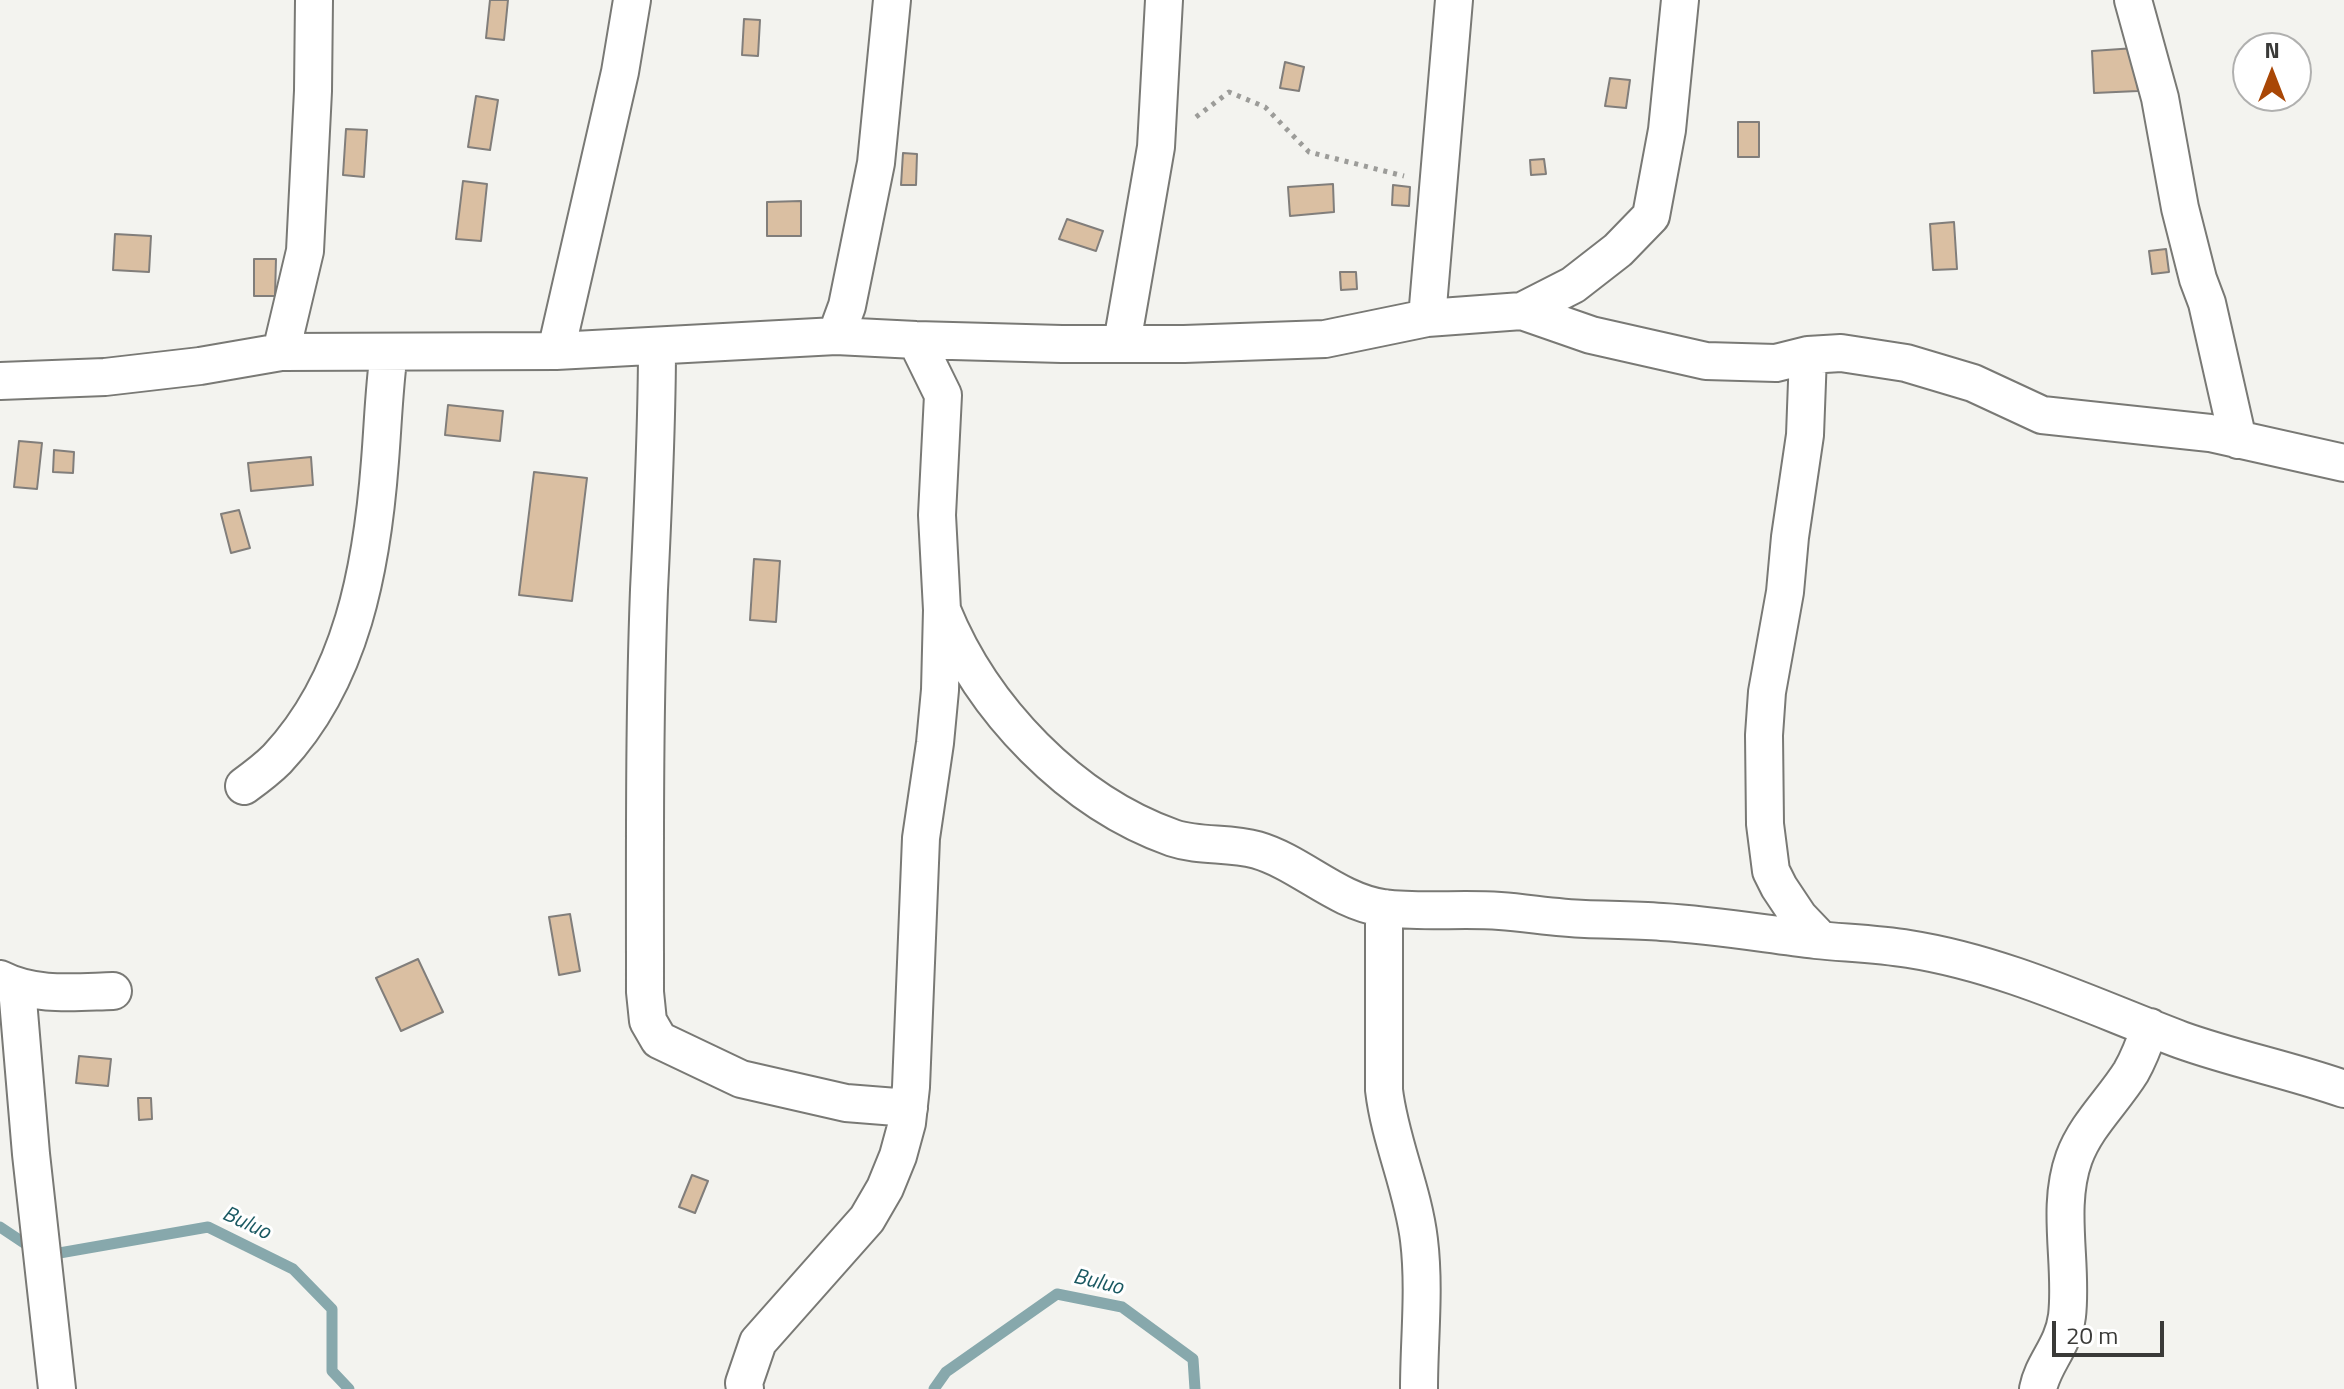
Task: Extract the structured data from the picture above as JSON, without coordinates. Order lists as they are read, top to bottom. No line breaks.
{"water":["Buluo"],"scale_bar":"20 m","north":"top"}
